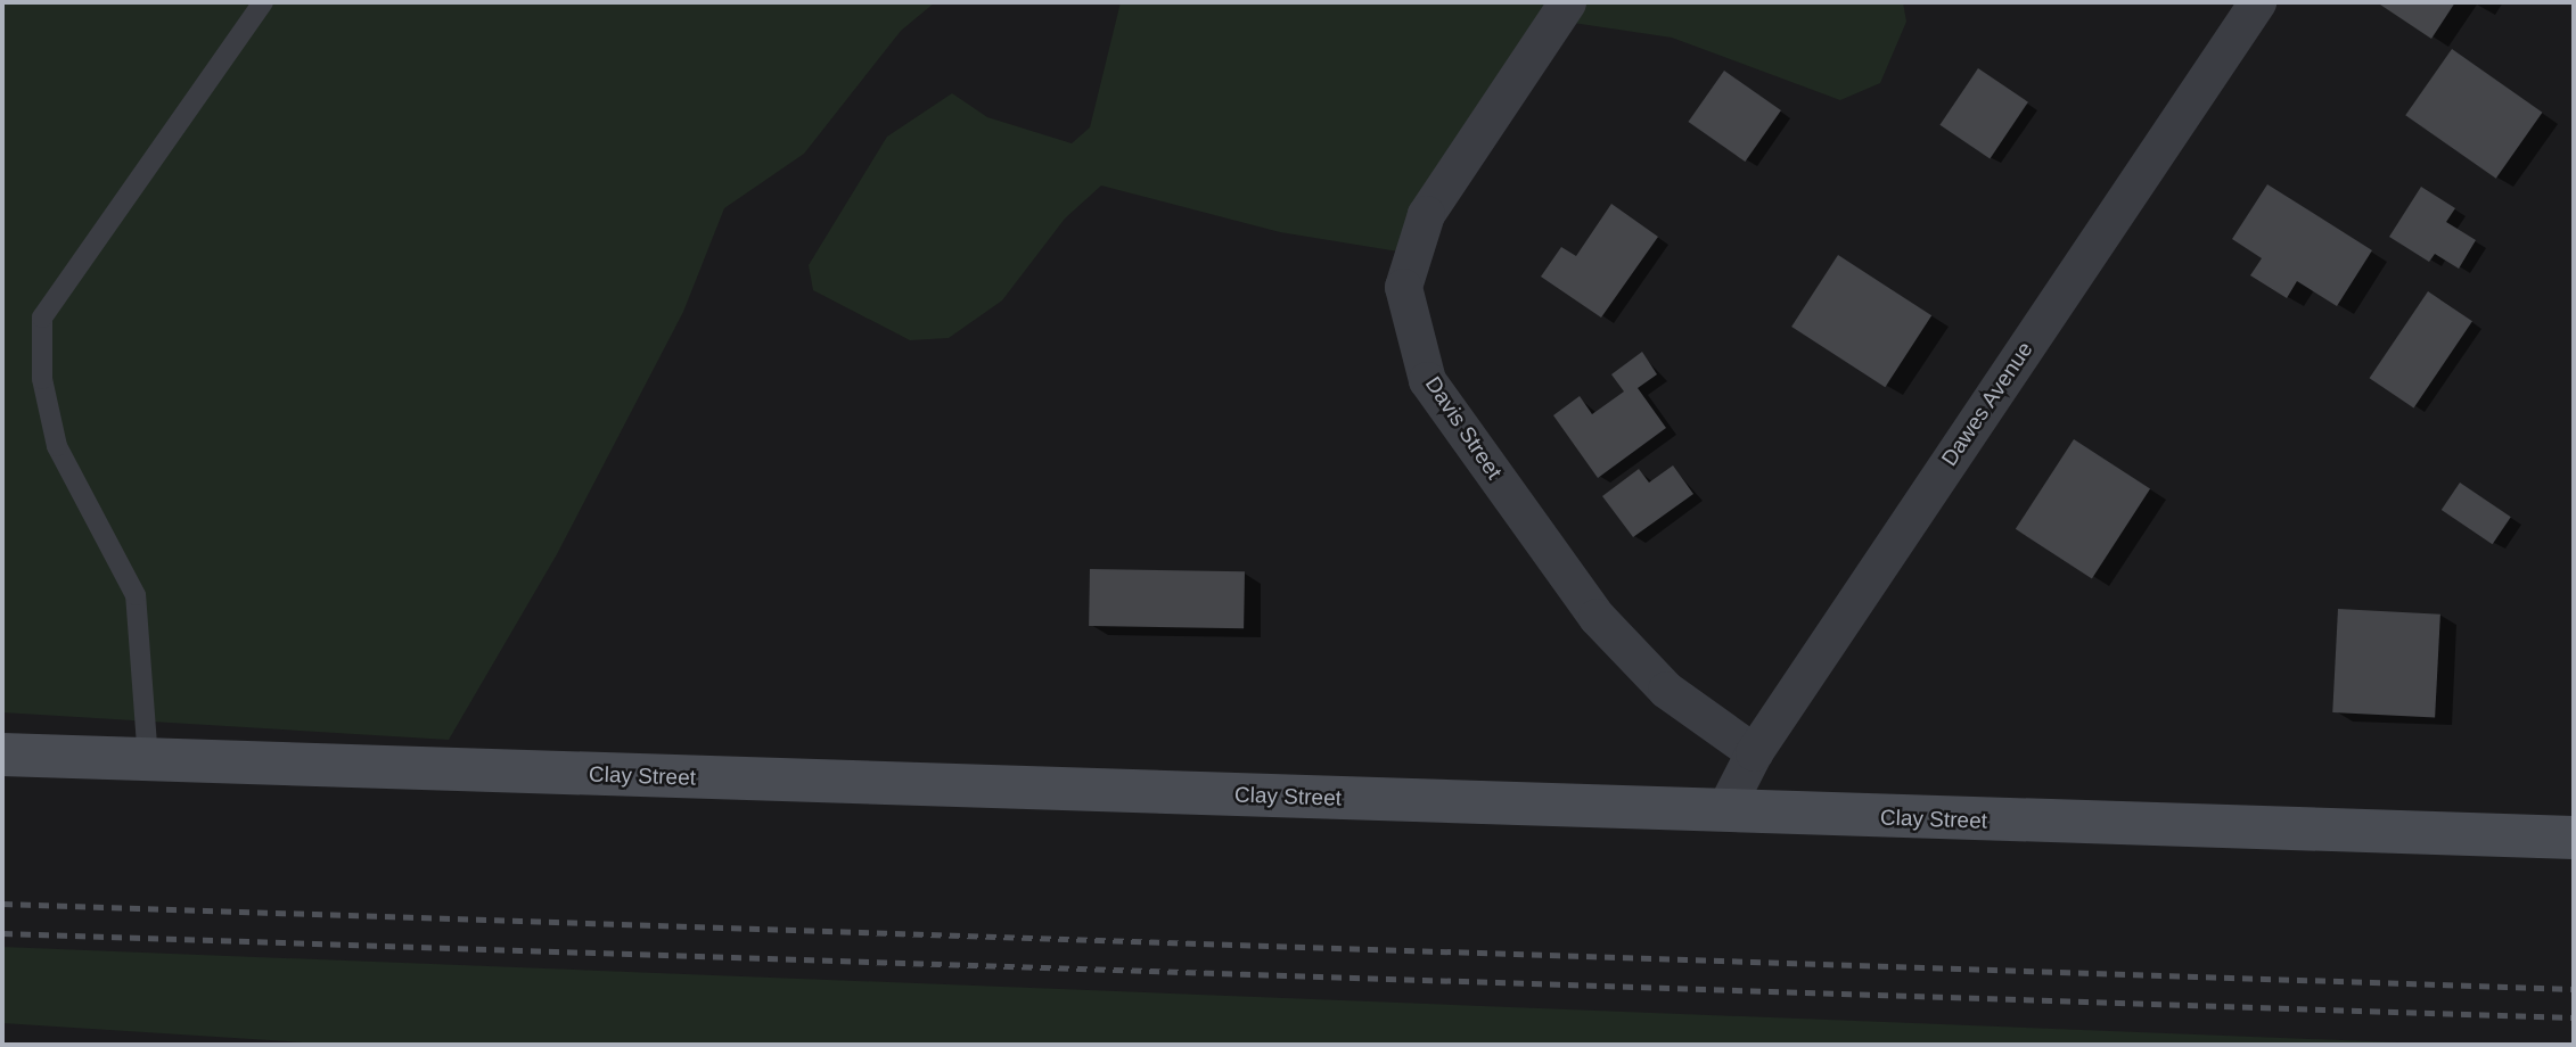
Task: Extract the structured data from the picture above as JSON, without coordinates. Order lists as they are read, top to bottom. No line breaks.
{"streets":{"street":["Dawes Avenue","Davis Street","Clay Street"]},"crossings":[["Dawes Avenue","Davis Street"],["Dawes Avenue","Clay Street"]]}
